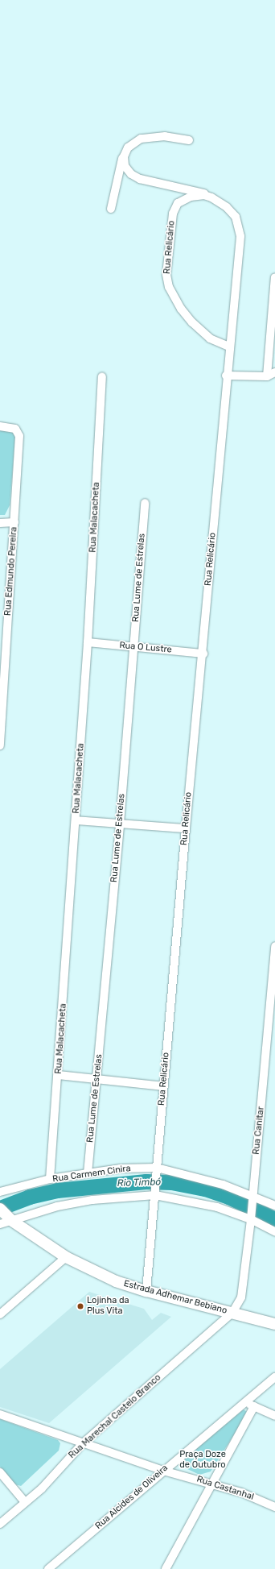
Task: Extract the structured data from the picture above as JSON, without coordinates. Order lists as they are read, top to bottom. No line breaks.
{"streets":{"main road":["Estrada Adhemar Bebiano"],"street":["Rua Relicário","Rua Malacacheta","Rua Edmundo Pereira","Rua Lume de Estrelas","Rua O Lustre","Rua Canitar","Rua Carmem Cinira","Rua Marechal Castelo Branco","Rua Castanhal","Rua Alcides de Oliveira"]},"crossings":[["Rua Relicário","Rua O Lustre"],["Rua Relicário","Rua Carmem Cinira"],["Rua Relicário","Estrada Adhemar Bebiano"],["Rua Malacacheta","Rua O Lustre"],["Rua Malacacheta","Rua Carmem Cinira"],["Rua Lume de Estrelas","Rua O Lustre"],["Rua Lume de Estrelas","Rua Carmem Cinira"],["Rua Canitar","Rua Carmem Cinira"],["Rua Canitar","Estrada Adhemar Bebiano"],["Rua Canitar","Rua Marechal Castelo Branco"],["Estrada Adhemar Bebiano","Rua Marechal Castelo Branco"],["Rua Marechal Castelo Branco","Rua Castanhal"],["Rua Castanhal","Rua Alcides de Oliveira"]],"water":["Rio Timbó"],"parks":["Praça Doze de Outubro"],"places":["Lojinha da Plus Vita"]}
